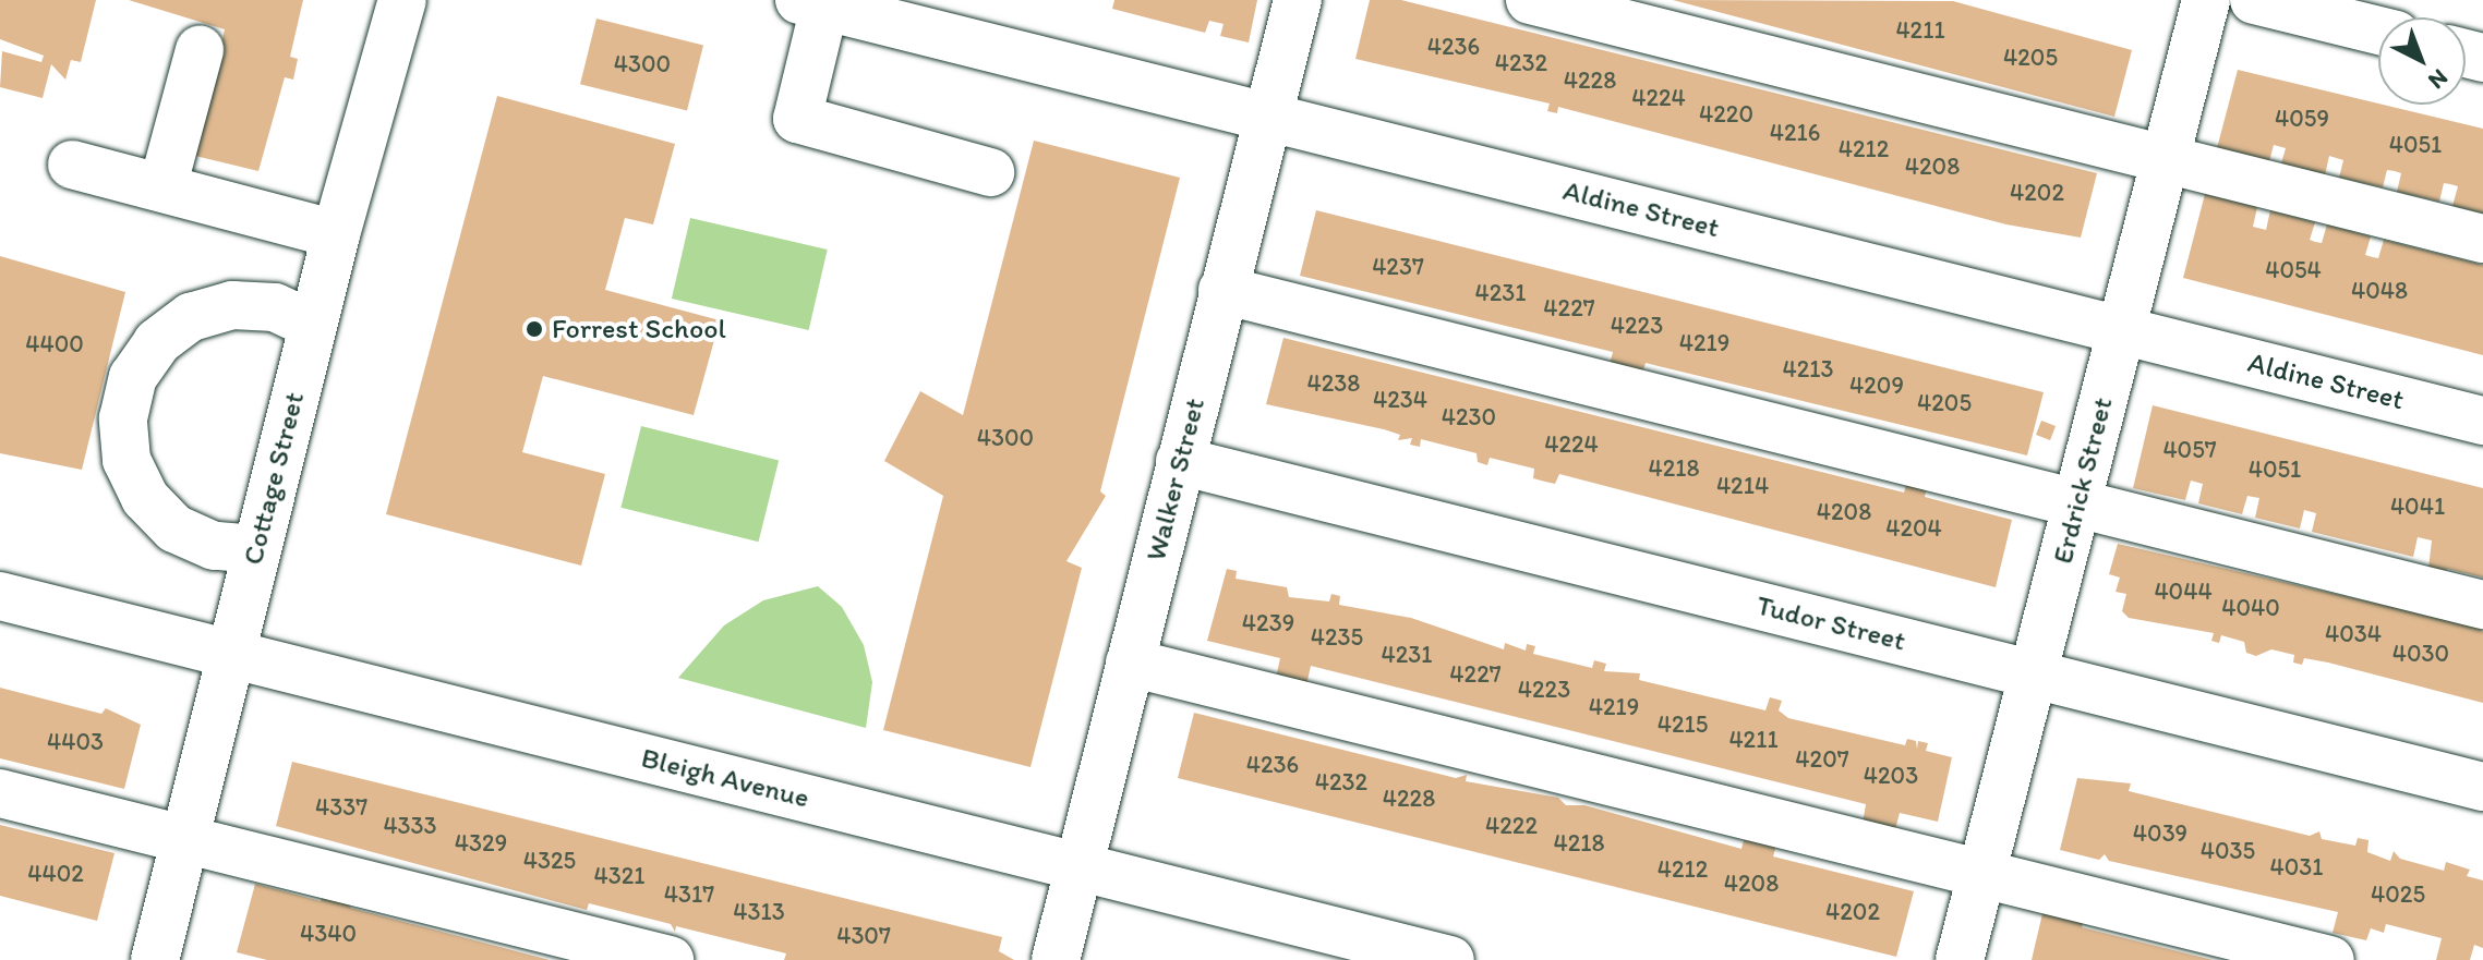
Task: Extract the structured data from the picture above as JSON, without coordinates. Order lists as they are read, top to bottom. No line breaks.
{"streets":{"street":["Aldine Street","Cottage Street","Walker Street","Erdrick Street","Tudor Street","Bleigh Avenue"]},"crossings":[["Aldine Street","Walker Street"],["Aldine Street","Erdrick Street"],["Cottage Street","Bleigh Avenue"],["Walker Street","Tudor Street"],["Walker Street","Bleigh Avenue"],["Erdrick Street","Tudor Street"]],"places":["Forrest School"],"house_numbers":["4211","4236","4205","4232","4300","4228","4224","4220","4059","4216","4051","4212","4208","4202","4237","4054","4048","4231","4227","4223","4219","4400","4213","4238","4209","4234","4205","4230","4300","4224","4057","4218","4051","4214","4041","4208","4204","4044","4040","4239","4034","4235","4030","4231","4227","4223","4219","4215","4211","4403","4207","4236","4203","4232","4228","4337","4333","4222","4039","4329","4218","4035","4325","4031","4212","4402","4321","4208","4317","4025","4313","4202","4340","4307"],"north":"bottom right"}
